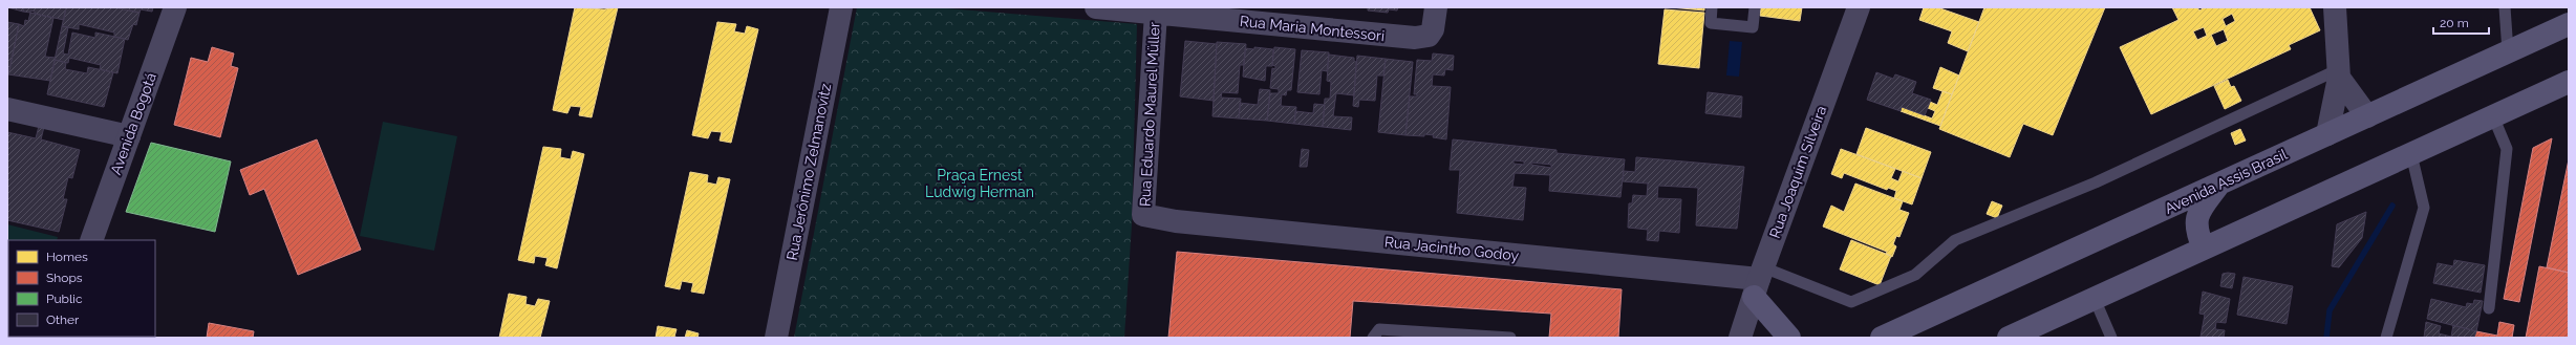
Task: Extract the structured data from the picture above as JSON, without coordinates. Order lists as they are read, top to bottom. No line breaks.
{"streets":{"main road":["Avenida Assis Brasil"],"street":["Rua Maria Montessori","Rua Eduardo Maurel Müller","Avenida Bogotá","Rua Jerônimo Zelmanovitz","Rua Joaquim Silveira","Rua Jacintho Godoy"]},"crossings":[["Rua Maria Montessori","Rua Eduardo Maurel Müller"],["Rua Eduardo Maurel Müller","Rua Jacintho Godoy"],["Rua Joaquim Silveira","Rua Jacintho Godoy"]],"parks":["Praça Ernest Ludwig Herman"],"legend":["Homes","Shops","Public","Other"],"scale_bar":"20 m"}
